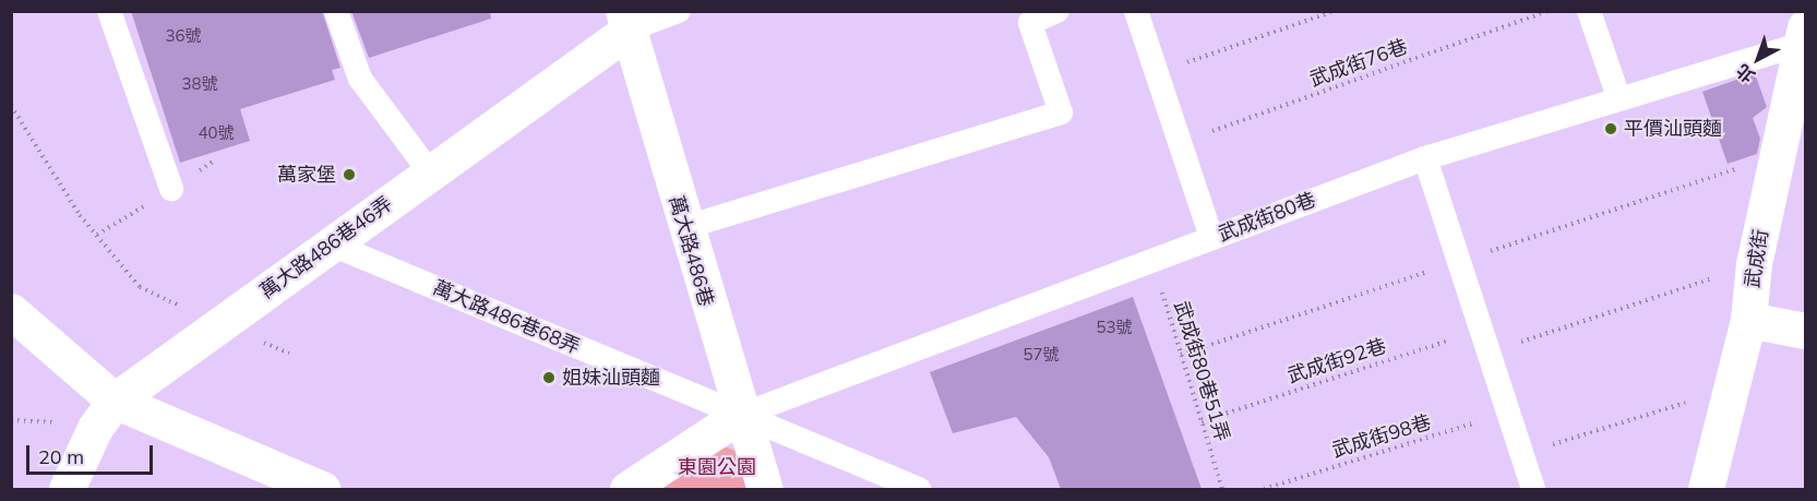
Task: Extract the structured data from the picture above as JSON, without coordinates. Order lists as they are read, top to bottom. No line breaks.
{"streets":{"street":["萬大路486巷46弄","萬大路486巷","武成街"],"lane":["武成街80巷","萬大路486巷68弄"],"path":["武成街76巷","武成街92巷","武成街80巷51弄","武成街98巷"]},"crossings":[["武成街80巷","萬大路486巷"],["武成街80巷","武成街"],["武成街80巷","萬大路486巷68弄"],["武成街80巷","武成街80巷51弄"],["萬大路486巷46弄","萬大路486巷"],["萬大路486巷46弄","萬大路486巷68弄"],["萬大路486巷","萬大路486巷68弄"],["武成街","武成街92巷"],["武成街92巷","武成街80巷51弄"]],"parks":["東園公園"],"places":["平價汕頭麵","萬家堡","姐妹汕頭麵"],"house_numbers":["36號","38號","40號","53號","57號"],"scale_bar":"20 m","north":"bottom left"}
